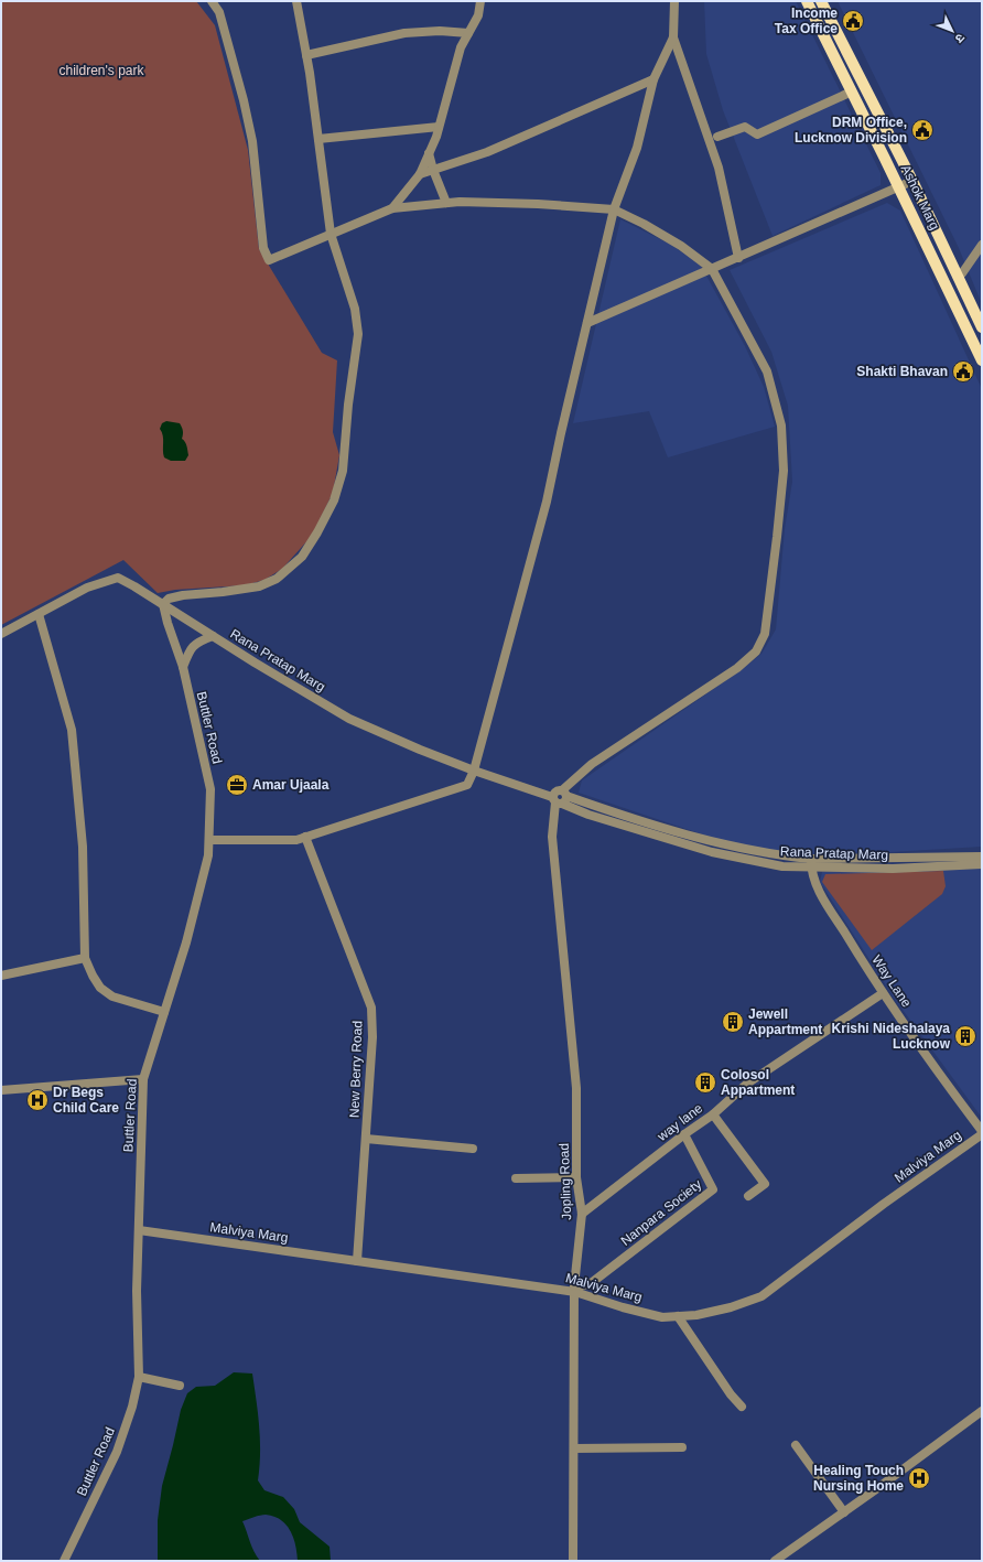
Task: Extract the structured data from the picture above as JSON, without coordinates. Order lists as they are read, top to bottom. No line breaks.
{"streets":{"main road":["Ashok Marg"],"street":["Rana Pratap Marg","Buttler Road","Way Lane","New Berry Road","way lane","Malviya Marg","Jopling Road","Nanpara Society"]},"crossings":[["Rana Pratap Marg","Buttler Road"],["Rana Pratap Marg","Way Lane"],["Rana Pratap Marg","Jopling Road"],["Buttler Road","Malviya Marg"],["Way Lane","way lane"],["Way Lane","Malviya Marg"],["New Berry Road","Malviya Marg"],["way lane","Jopling Road"],["way lane","Nanpara Society"],["Malviya Marg","Jopling Road"],["Malviya Marg","Nanpara Society"],["Jopling Road","Nanpara Society"]],"parks":["children's park"],"places":{"public building":["Income Tax Office","DRM Office, Lucknow Division","Shakti Bhavan"],"office":["Amar Ujaala"],"building":["Jewell Appartment","Krishi Nideshalaya Lucknow","Colosol Appartment"],"hospital":["Dr Begs Child Care","Healing Touch Nursing Home"]},"north":"bottom right"}
